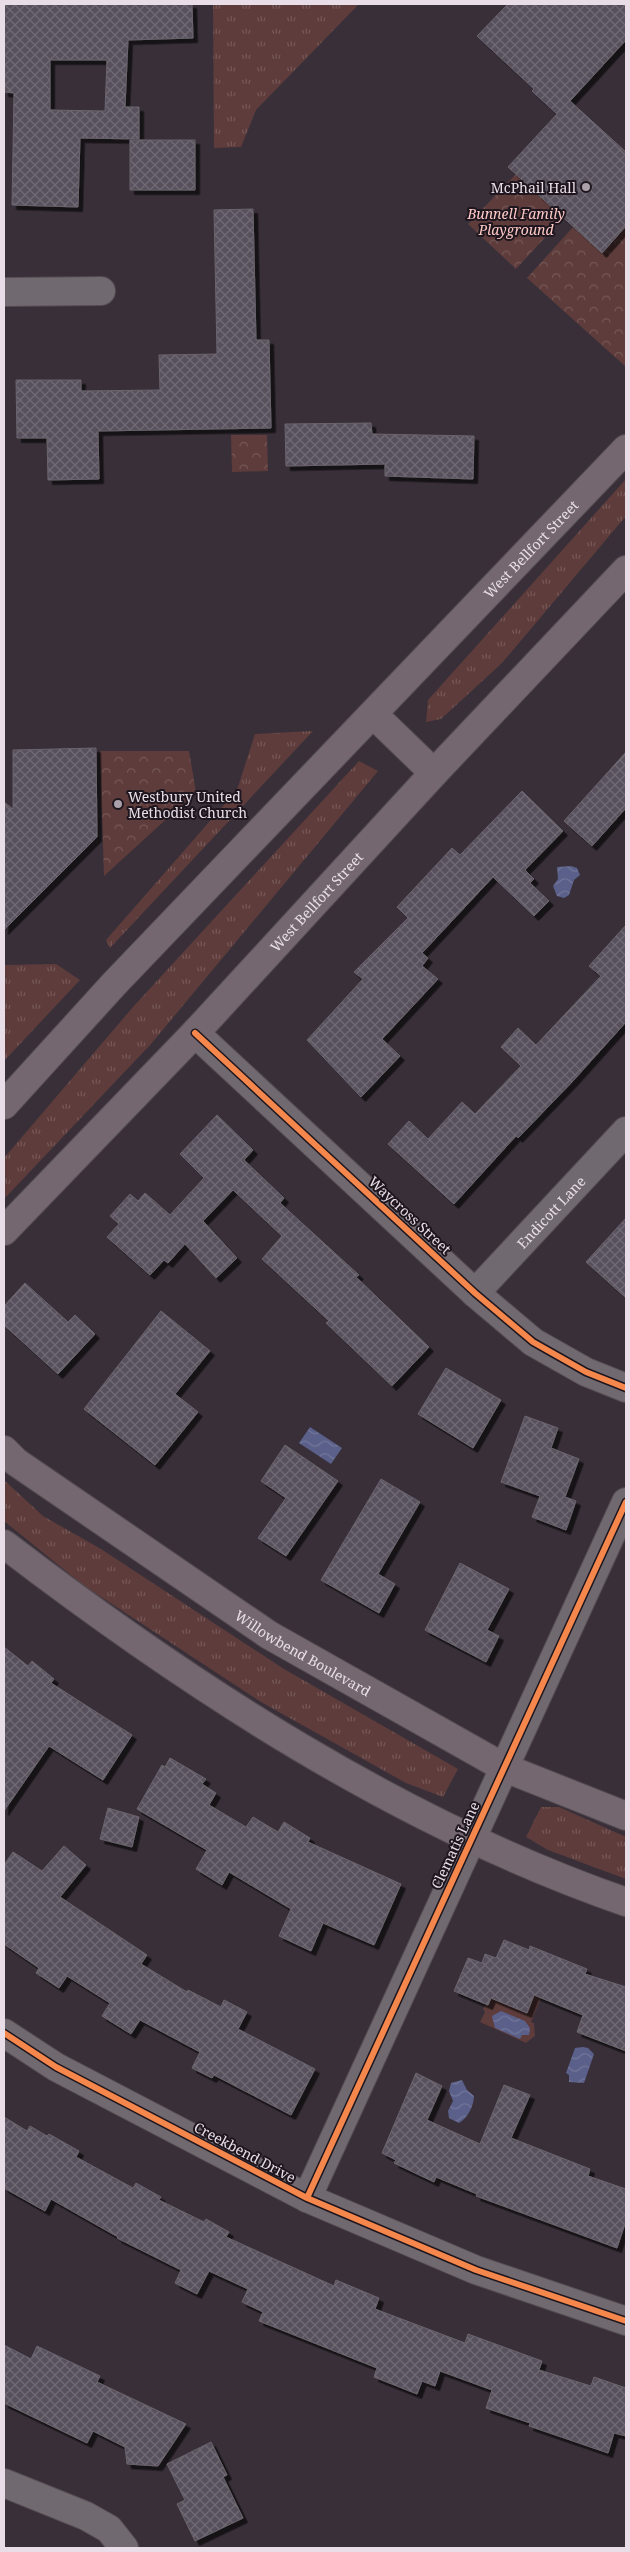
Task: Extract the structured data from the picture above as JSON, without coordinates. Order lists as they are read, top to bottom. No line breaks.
{"streets":{"main road":["West Bellfort Street","Willowbend Boulevard"],"street":["Endicott Lane","Waycross Street","Clematis Lane","Creekbend Drive"]},"crossings":[["West Bellfort Street","Waycross Street"],["Endicott Lane","Waycross Street"],["Willowbend Boulevard","Clematis Lane"],["Clematis Lane","Creekbend Drive"]],"parks":["Bunnell Family Playground"],"places":["McPhail Hall","Westbury United Methodist Church"]}
